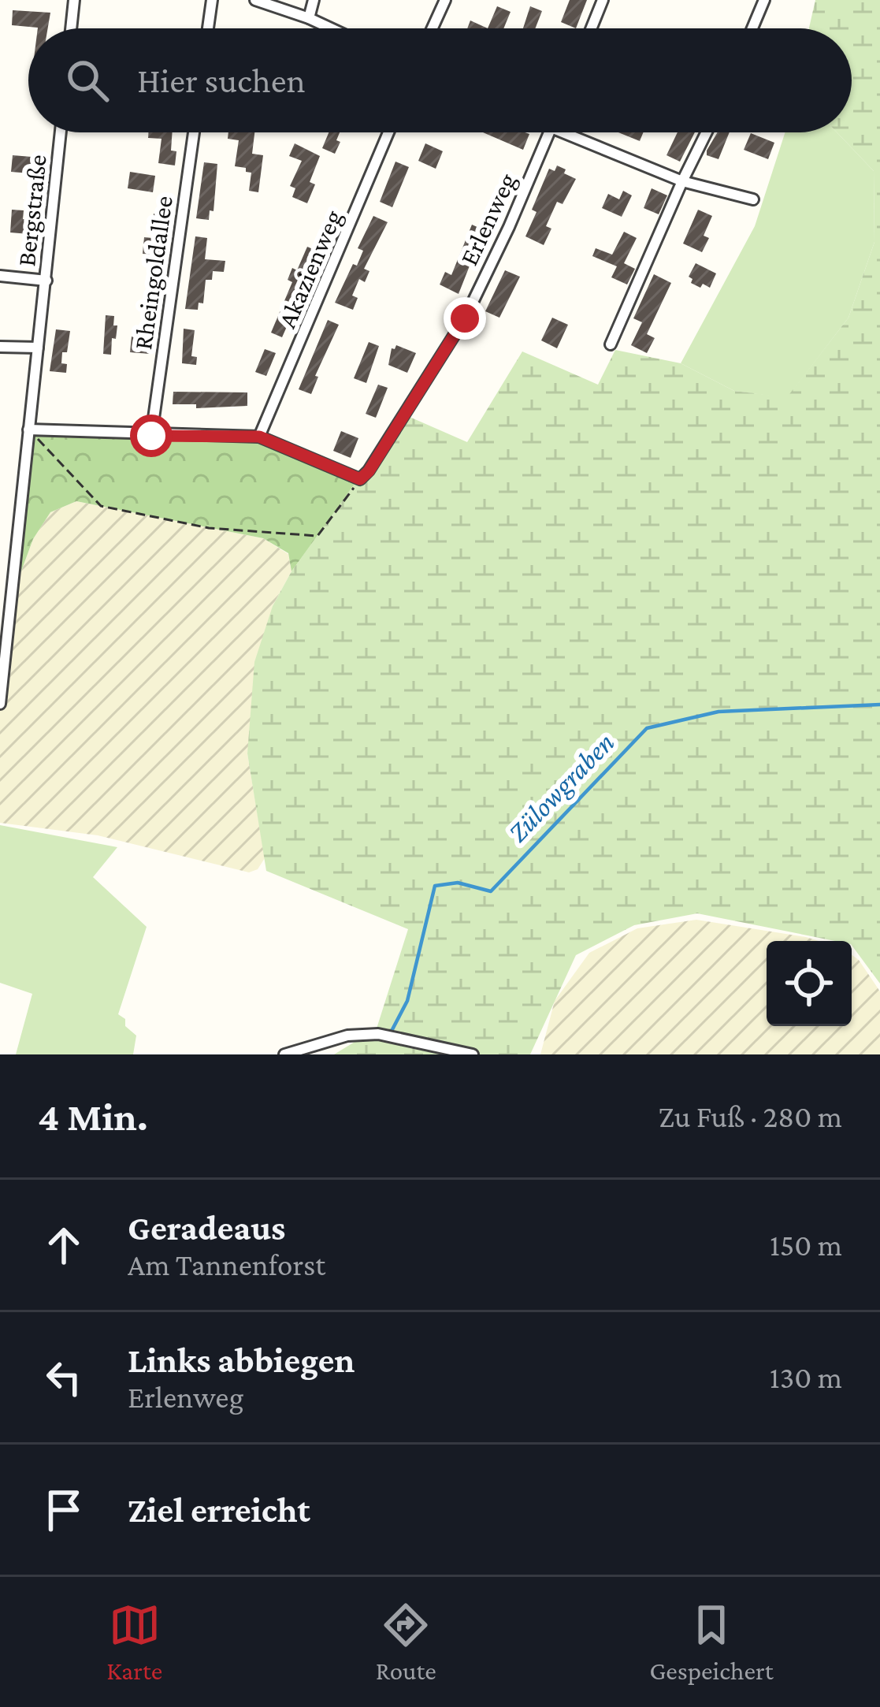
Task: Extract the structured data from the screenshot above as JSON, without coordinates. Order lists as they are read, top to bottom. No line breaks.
{"streets":{"street":["Bergstraße","Erlenweg","Akazienweg","Rheingoldallee"]},"water":["Zülowgraben"],"page":{"search":"Hier suchen","heading":["4 Min.","Zu Fuß · 280 m"],"list":[["Geradeaus","Am Tannenforst","150 m"],["Links abbiegen","Erlenweg","130 m"],"Ziel erreicht"],"nav":["Karte","Route","Gespeichert"]}}
